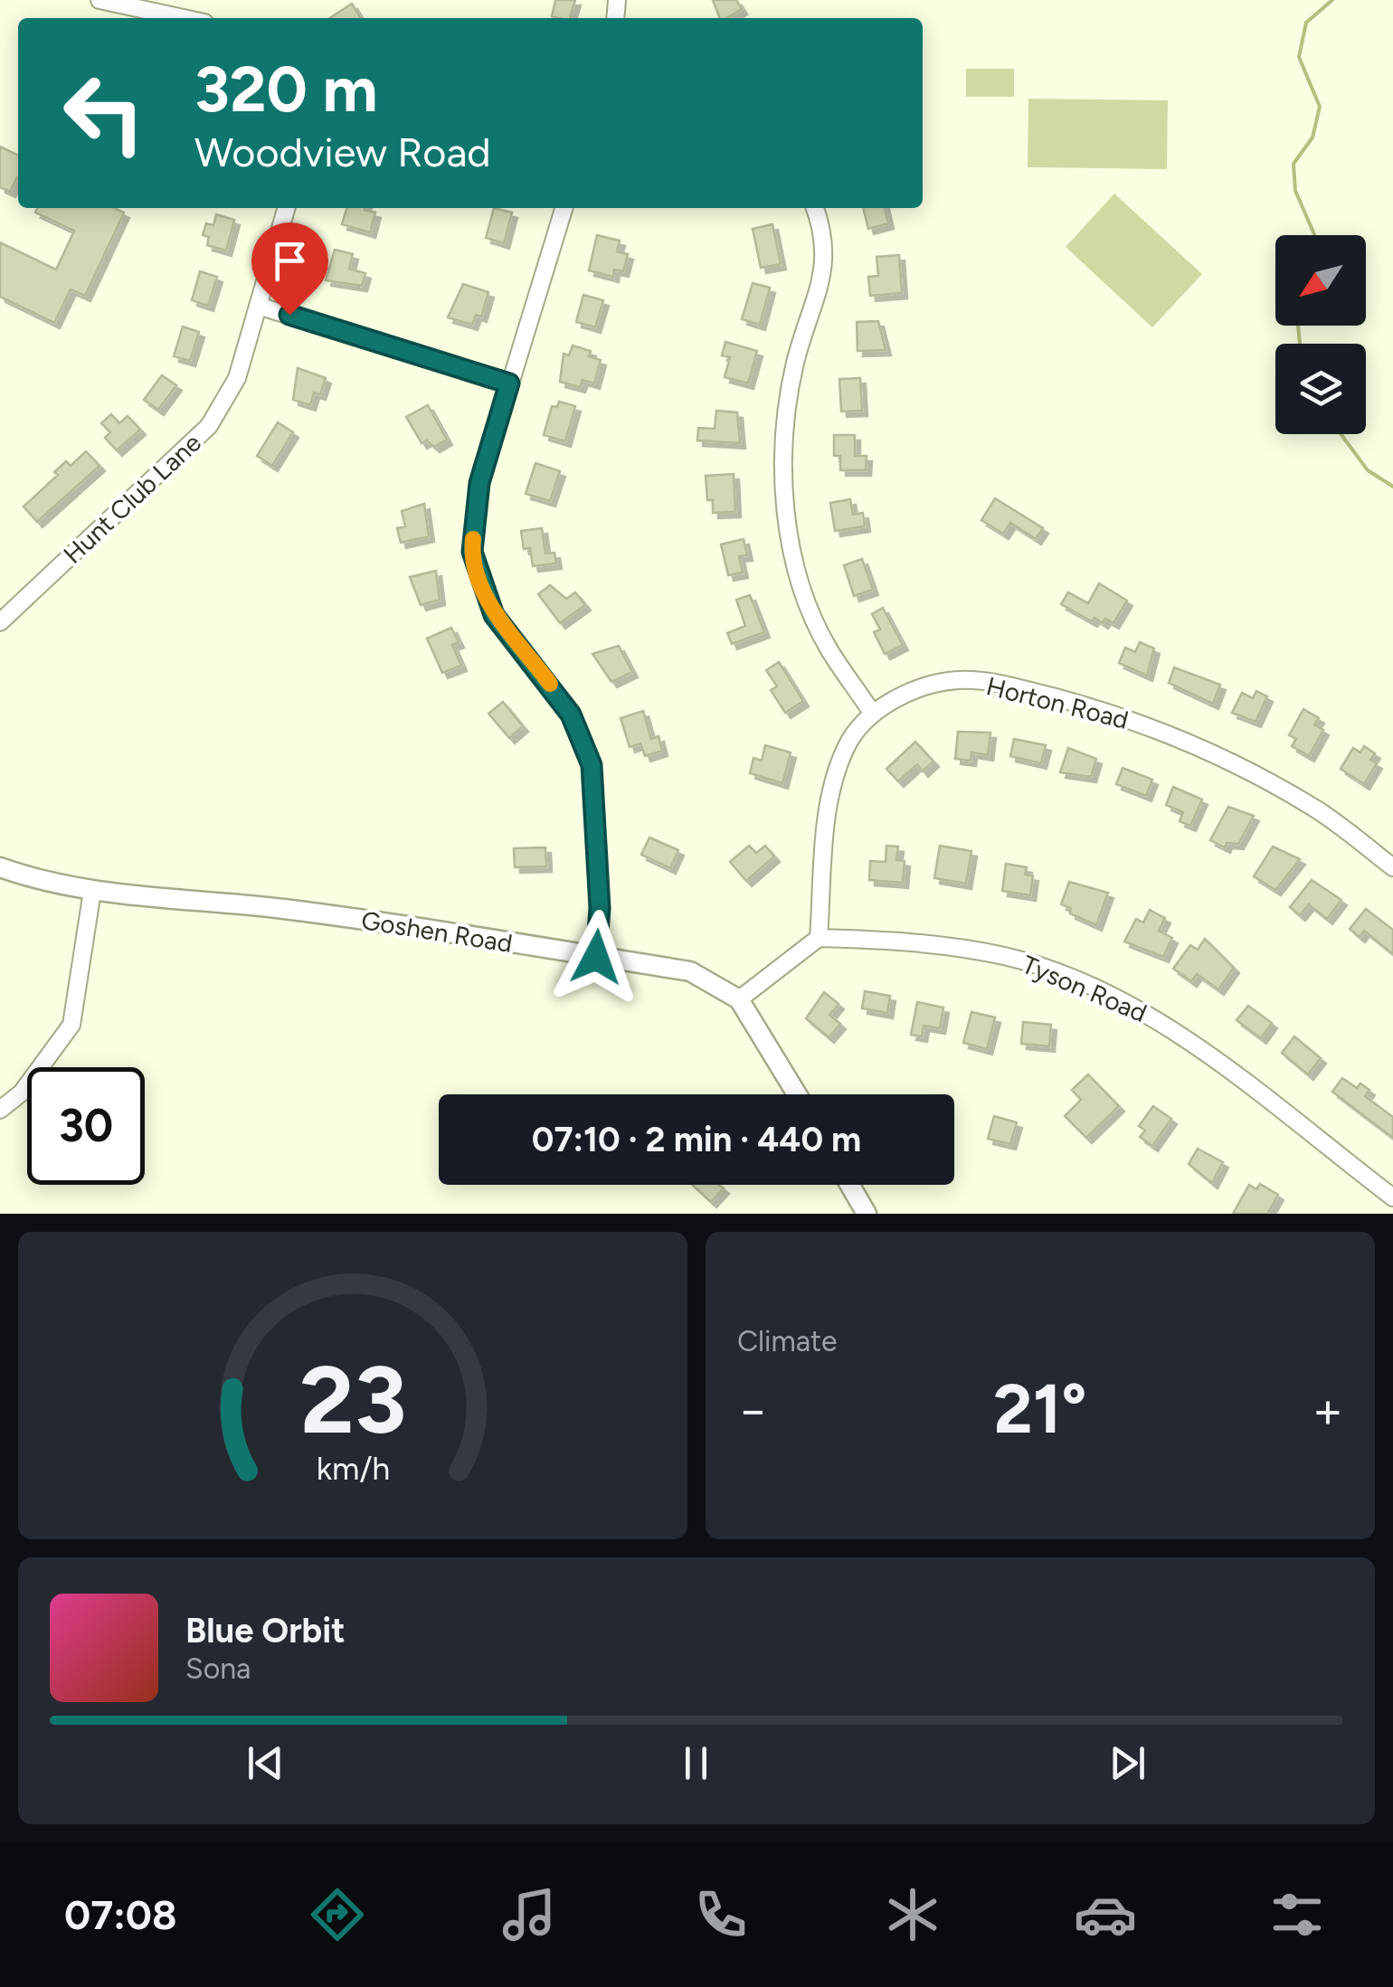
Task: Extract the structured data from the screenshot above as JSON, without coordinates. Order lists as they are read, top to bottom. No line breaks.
{"streets":{"street":["Hunt Club Lane","Horton Road","Goshen Road","Tyson Road"]},"crossings":[["Horton Road","Tyson Road"]],"north":"bottom left","page":{"turn":["320 m","Woodview Road"],"limit":"30","trip":"07:10 · 2 min · 440 m","tile":"Climate","heat":["−","21°","+"],"song":["Blue Orbit","Sona"],"tabs":"07:08","gauge":["23","km/h"]}}
